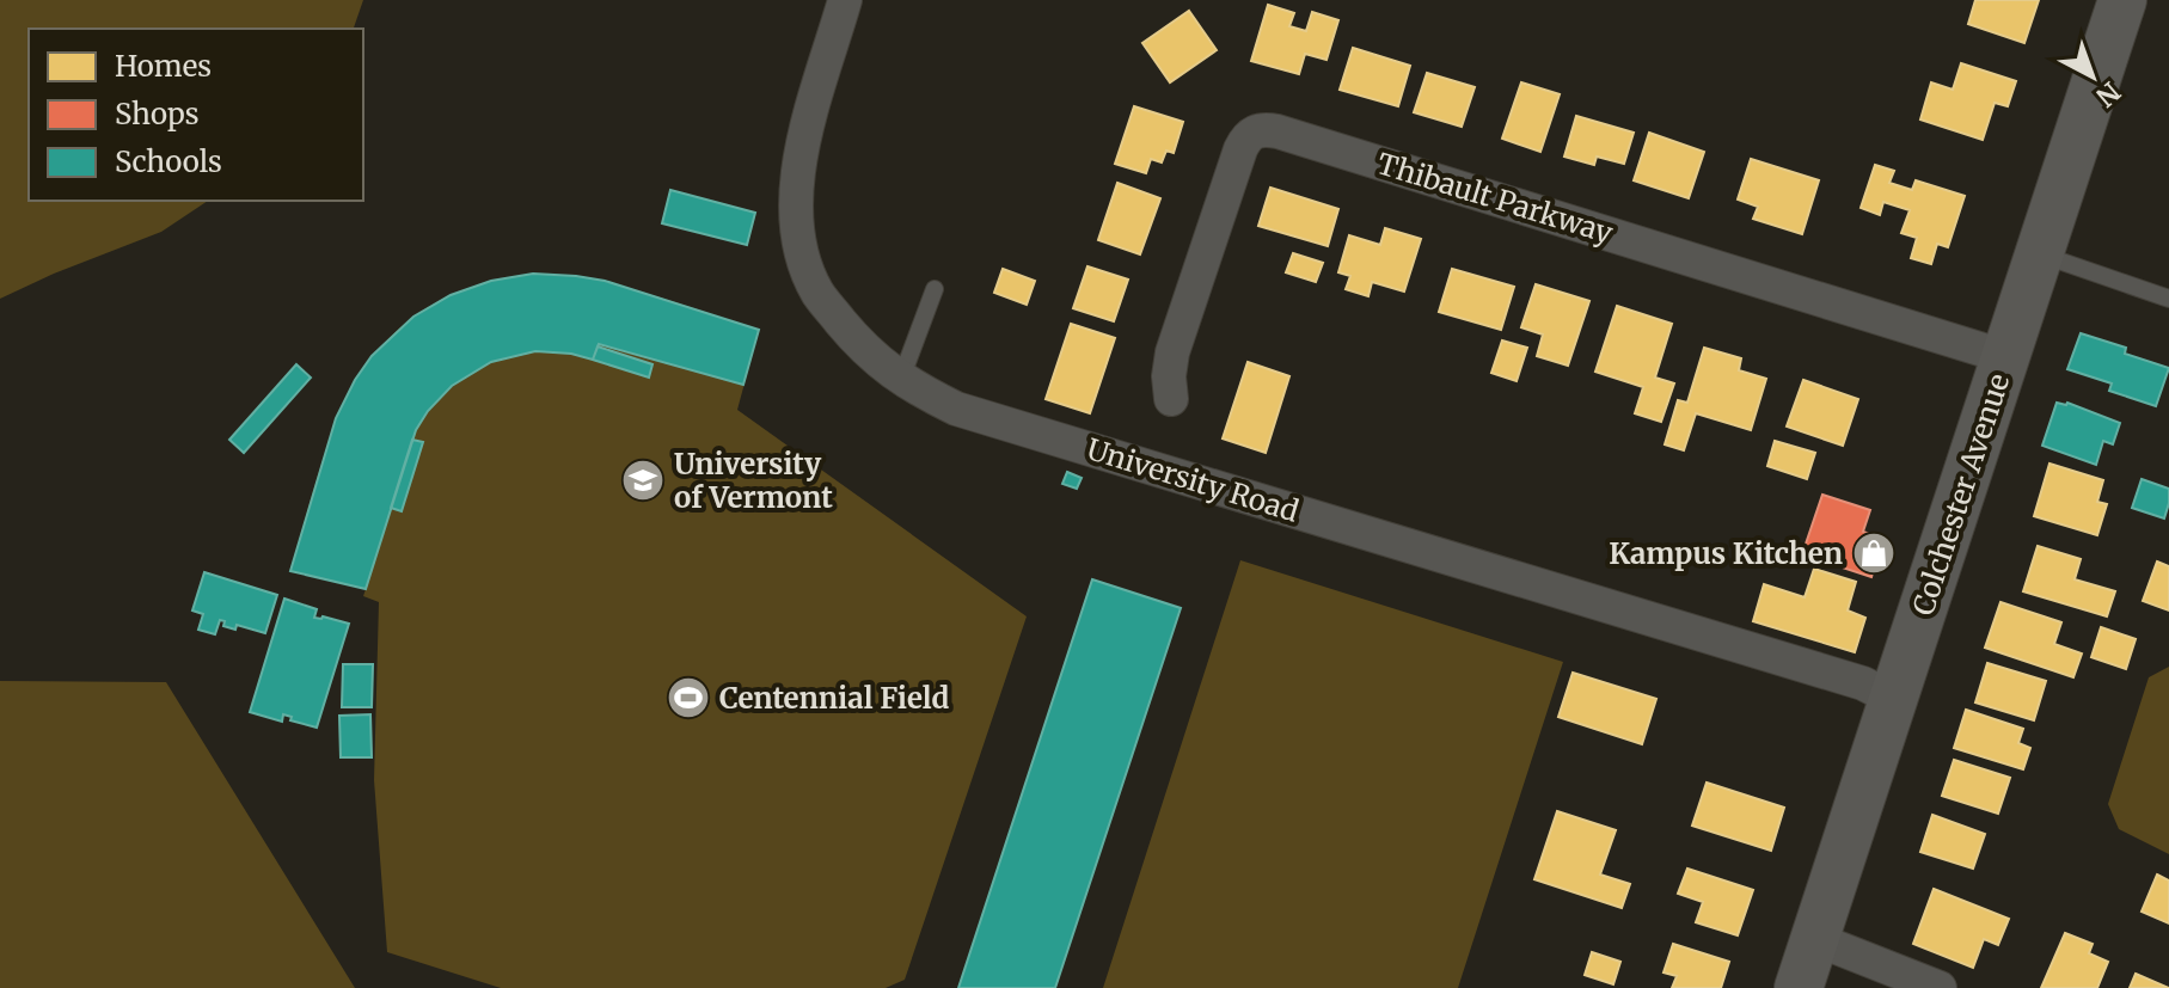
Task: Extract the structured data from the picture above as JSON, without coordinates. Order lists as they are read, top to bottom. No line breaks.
{"streets":{"main road":["Colchester Avenue"],"street":["Thibault Parkway","University Road"]},"crossings":[["Thibault Parkway","Colchester Avenue"],["University Road","Colchester Avenue"]],"places":{"school or university":["University of Vermont"],"shop":["Kampus Kitchen"],"sports":["Centennial Field"]},"legend":["Homes","Shops","Schools"],"north":"bottom right"}
